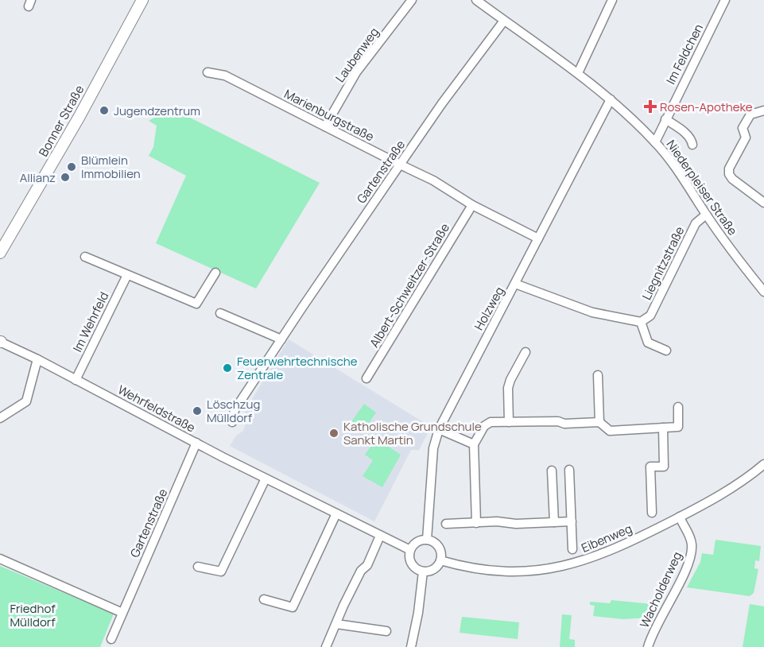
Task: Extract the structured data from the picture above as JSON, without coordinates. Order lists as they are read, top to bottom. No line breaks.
{"streets":{"main road":["Bonner Straße"],"street":["Im Feldchen","Laubenweg","Marienburgstraße","Gartenstraße","Niederpleiser Straße","Liegnitzstraße","Albert-Schweitzer-Straße","Holzweg","Im Wehrfeld","Wehrfeldstraße","Eibenweg","Wacholderweg"]},"crossings":[["Im Feldchen","Niederpleiser Straße"],["Laubenweg","Marienburgstraße"],["Marienburgstraße","Gartenstraße"],["Marienburgstraße","Albert-Schweitzer-Straße"],["Marienburgstraße","Holzweg"],["Gartenstraße","Niederpleiser Straße"],["Gartenstraße","Wehrfeldstraße"],["Niederpleiser Straße","Liegnitzstraße"],["Niederpleiser Straße","Holzweg"],["Holzweg","Wehrfeldstraße"],["Holzweg","Eibenweg"],["Im Wehrfeld","Wehrfeldstraße"],["Wehrfeldstraße","Eibenweg"],["Eibenweg","Wacholderweg"]],"parks":["Friedhof Mülldorf"],"places":{"health":["Rosen-Apotheke"],"other":["Jugendzentrum","Blümlein Immobilien","Allianz","Feuerwehrtechnische Zentrale","Löschzug Mülldorf","Katholische Grundschule Sankt Martin"]}}
